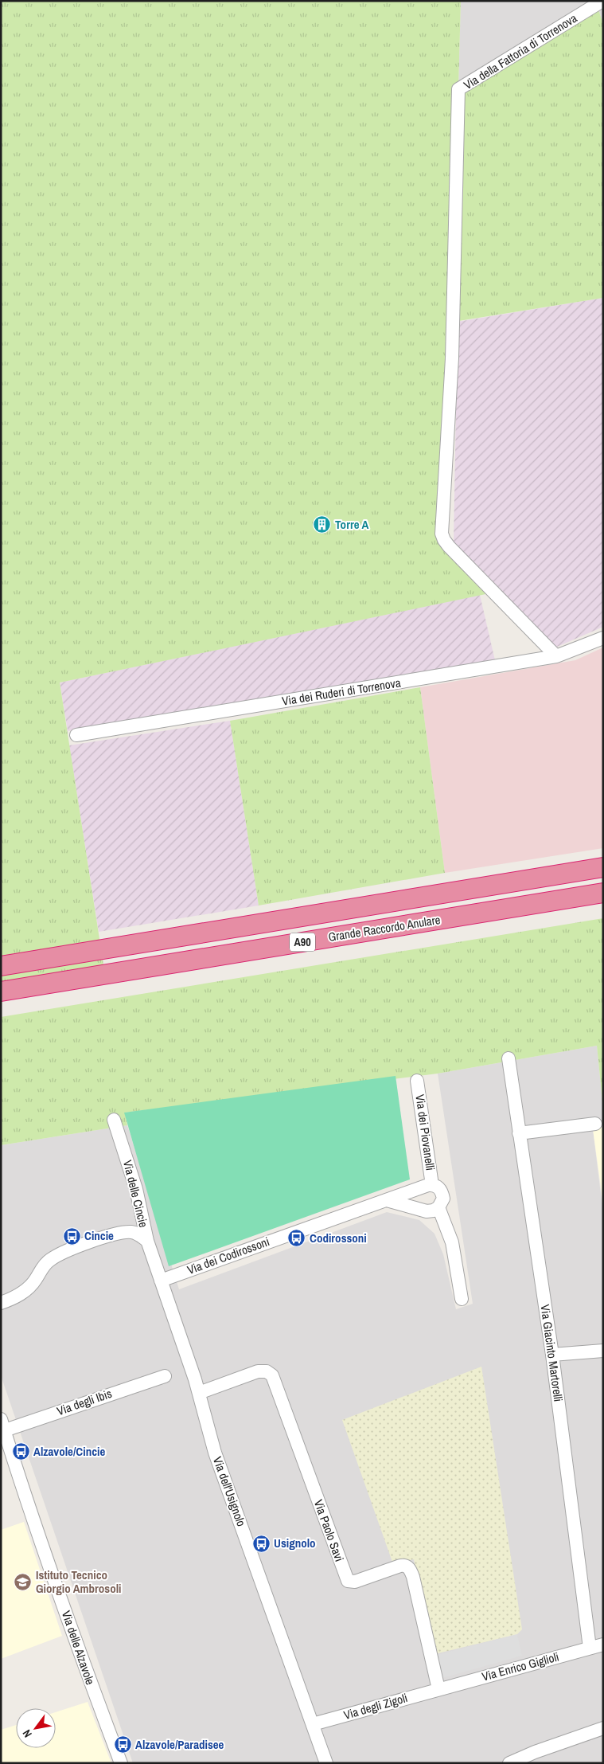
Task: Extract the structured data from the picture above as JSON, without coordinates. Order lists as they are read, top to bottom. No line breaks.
{"streets":{"highway":["Grande Raccordo Anulare","A90"],"street":["Via della Fattoria di Torrenova","Via dei Ruderi di Torrenova","Via dei Piovanelli","Via delle Cincie","Via dei Codirossoni","Via Giacinto Martorelli","Via degli Ibis","Via dell'Usignolo","Via Paolo Savi","Via delle Alzavole","Via Enrico Giglioli","Via degli Zigoli"]},"crossings":[["Via della Fattoria di Torrenova","Via dei Ruderi di Torrenova"],["Via dei Piovanelli","Via dei Codirossoni"],["Via delle Cincie","Via dell'Usignolo"],["Via dei Codirossoni","Via dell'Usignolo"],["Via Giacinto Martorelli","Via Enrico Giglioli"],["Via degli Ibis","Via delle Alzavole"],["Via dell'Usignolo","Via Paolo Savi"],["Via dell'Usignolo","Via degli Zigoli"],["Via Paolo Savi","Via Enrico Giglioli"],["Via Paolo Savi","Via degli Zigoli"],["Via Enrico Giglioli","Via degli Zigoli"]],"places":{"building":["Torre A"],"bus stop":["Cincie","Codirossoni","Alzavole/Cincie","Usignolo","Alzavole/Paradisee"],"school or university":["Istituto Tecnico Giorgio Ambrosoli"]},"north":"bottom left"}
